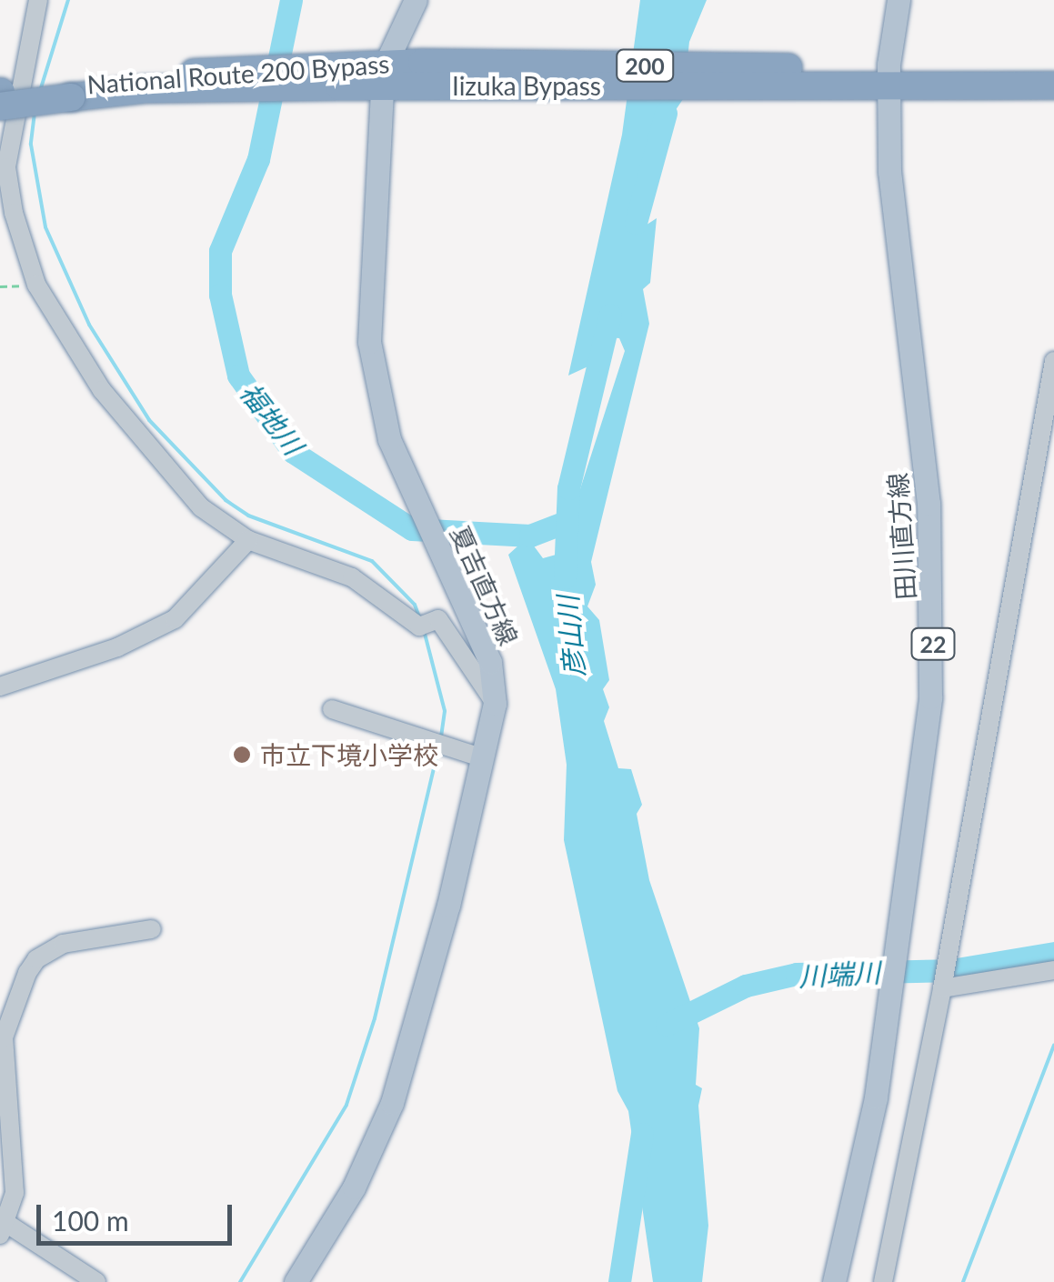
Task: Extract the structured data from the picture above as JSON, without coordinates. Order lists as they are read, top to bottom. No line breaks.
{"streets":{"highway":["200","National Route 200 Bypass"],"main road":["田川直方線","夏吉直方線","22"]},"crossings":[["200","National Route 200 Bypass"],["200","田川直方線"],["National Route 200 Bypass","田川直方線"],["National Route 200 Bypass","夏吉直方線"]],"water":["福地川","彦山川","川端川"],"places":["市立下境小学校"],"scale_bar":"100 m"}
